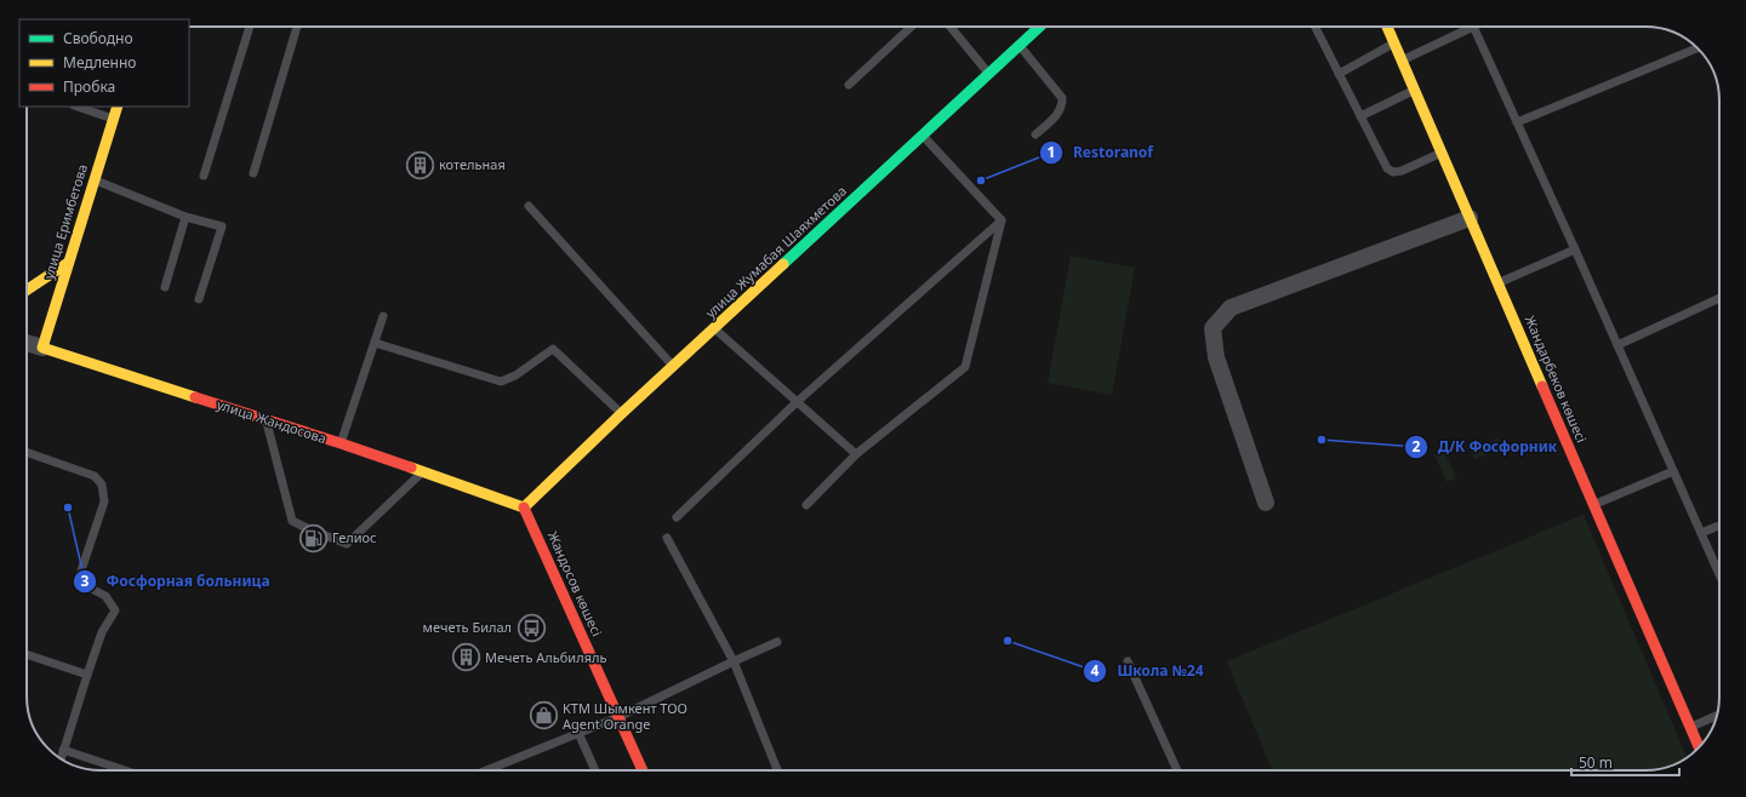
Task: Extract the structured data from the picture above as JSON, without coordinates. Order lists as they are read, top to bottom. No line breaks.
{"streets":{"street":["улица Еримбетова","улица Жумабая Шаяхметова","Жандарбеков көшесі","улица Жандосова","Жандосов көшесі"]},"crossings":[["улица Еримбетова","улица Жандосова"],["улица Жумабая Шаяхметова","улица Жандосова"],["улица Жумабая Шаяхметова","Жандосов көшесі"],["улица Жандосова","Жандосов көшесі"]],"places":{"building":["котельная","Мечеть Альбиляль"],"other":["Restoranof","Д/К Фосфорник","Фосфорная больница","Школа №24"],"fuel station":["Гелиос"],"bus stop":["мечеть Билал"],"shop":["KTM Шымкент ТОО Agent Orange"]},"legend":["Свободно","Медленно","Пробка"],"scale_bar":"50 m"}
